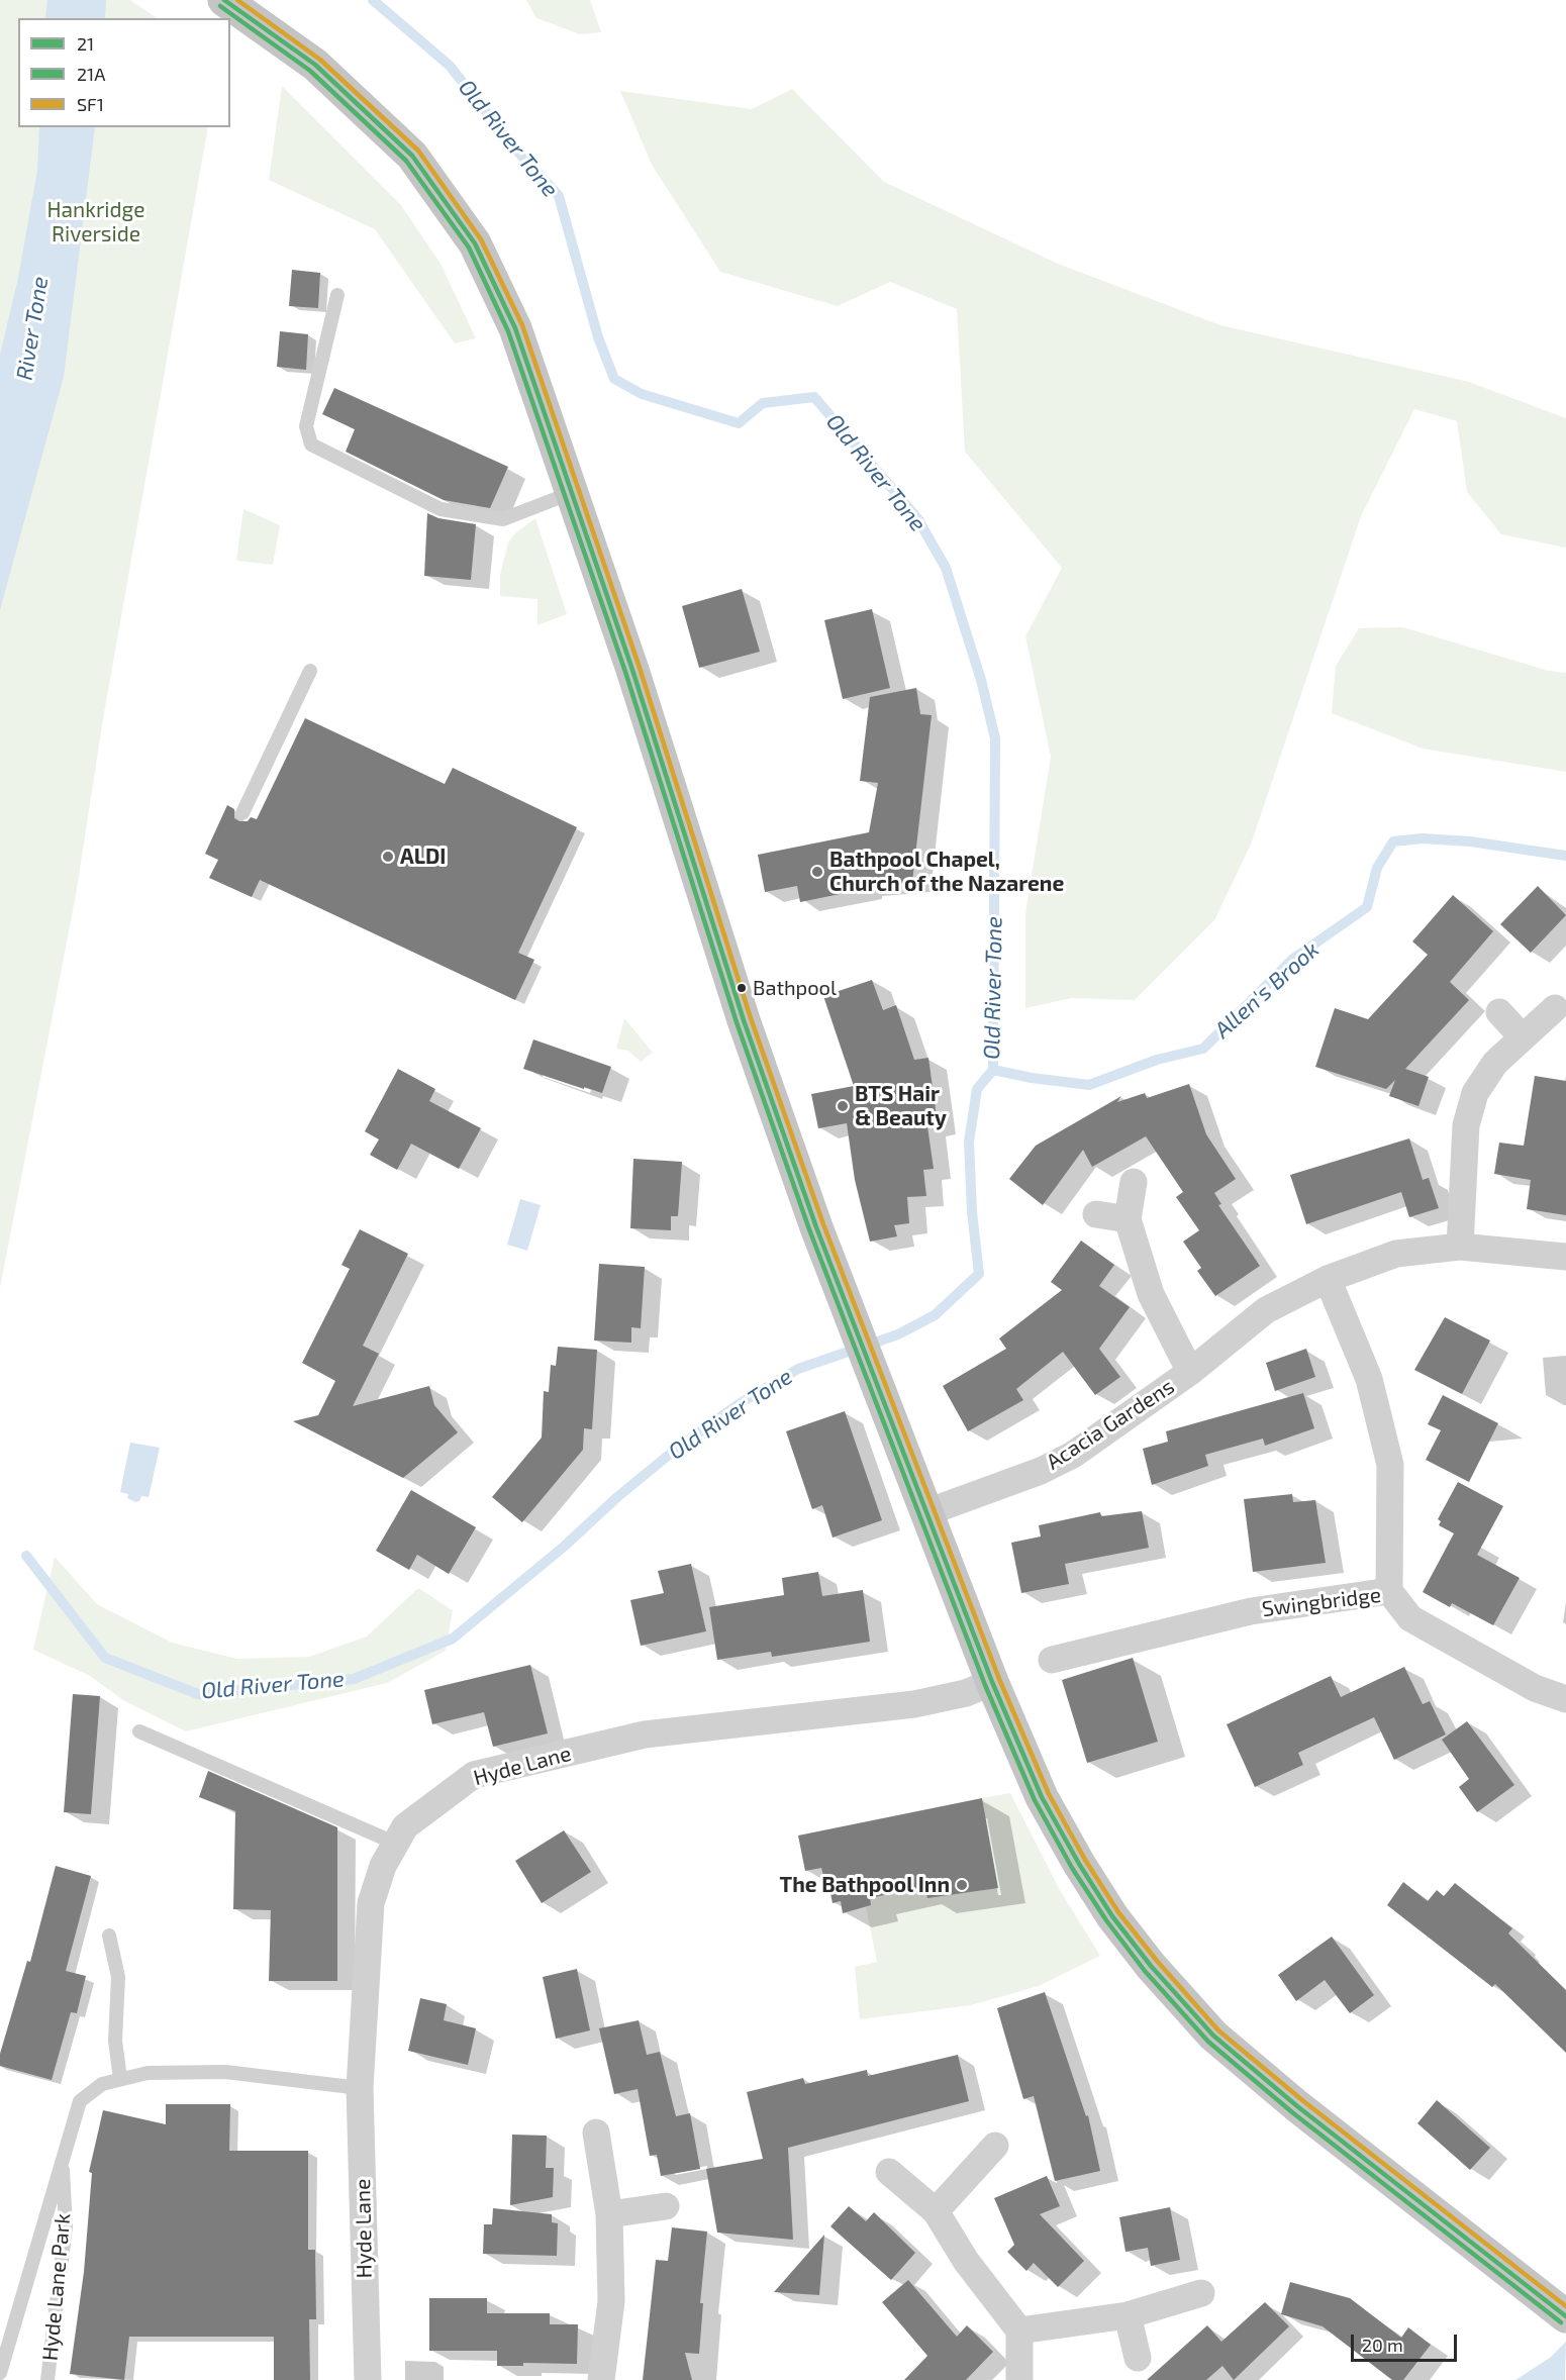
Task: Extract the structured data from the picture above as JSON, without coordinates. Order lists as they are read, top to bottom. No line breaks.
{"streets":{"street":["Acacia Gardens","Swingbridge","Hyde Lane"],"lane":["Hyde Lane Park"]},"crossings":[["Hyde Lane","Hyde Lane Park"]],"water":["Old River Tone","River Tone","Allen's Brook"],"parks":["Hankridge Riverside"],"places":["ALDI","Bathpool Chapel, Church of the Nazarene","Bathpool","BTS Hair & Beauty","The Bathpool Inn"],"lines":["transit line 21","transit line SF1","transit line 21A"],"legend":["21","21A","SF1"],"scale_bar":"20 m"}
